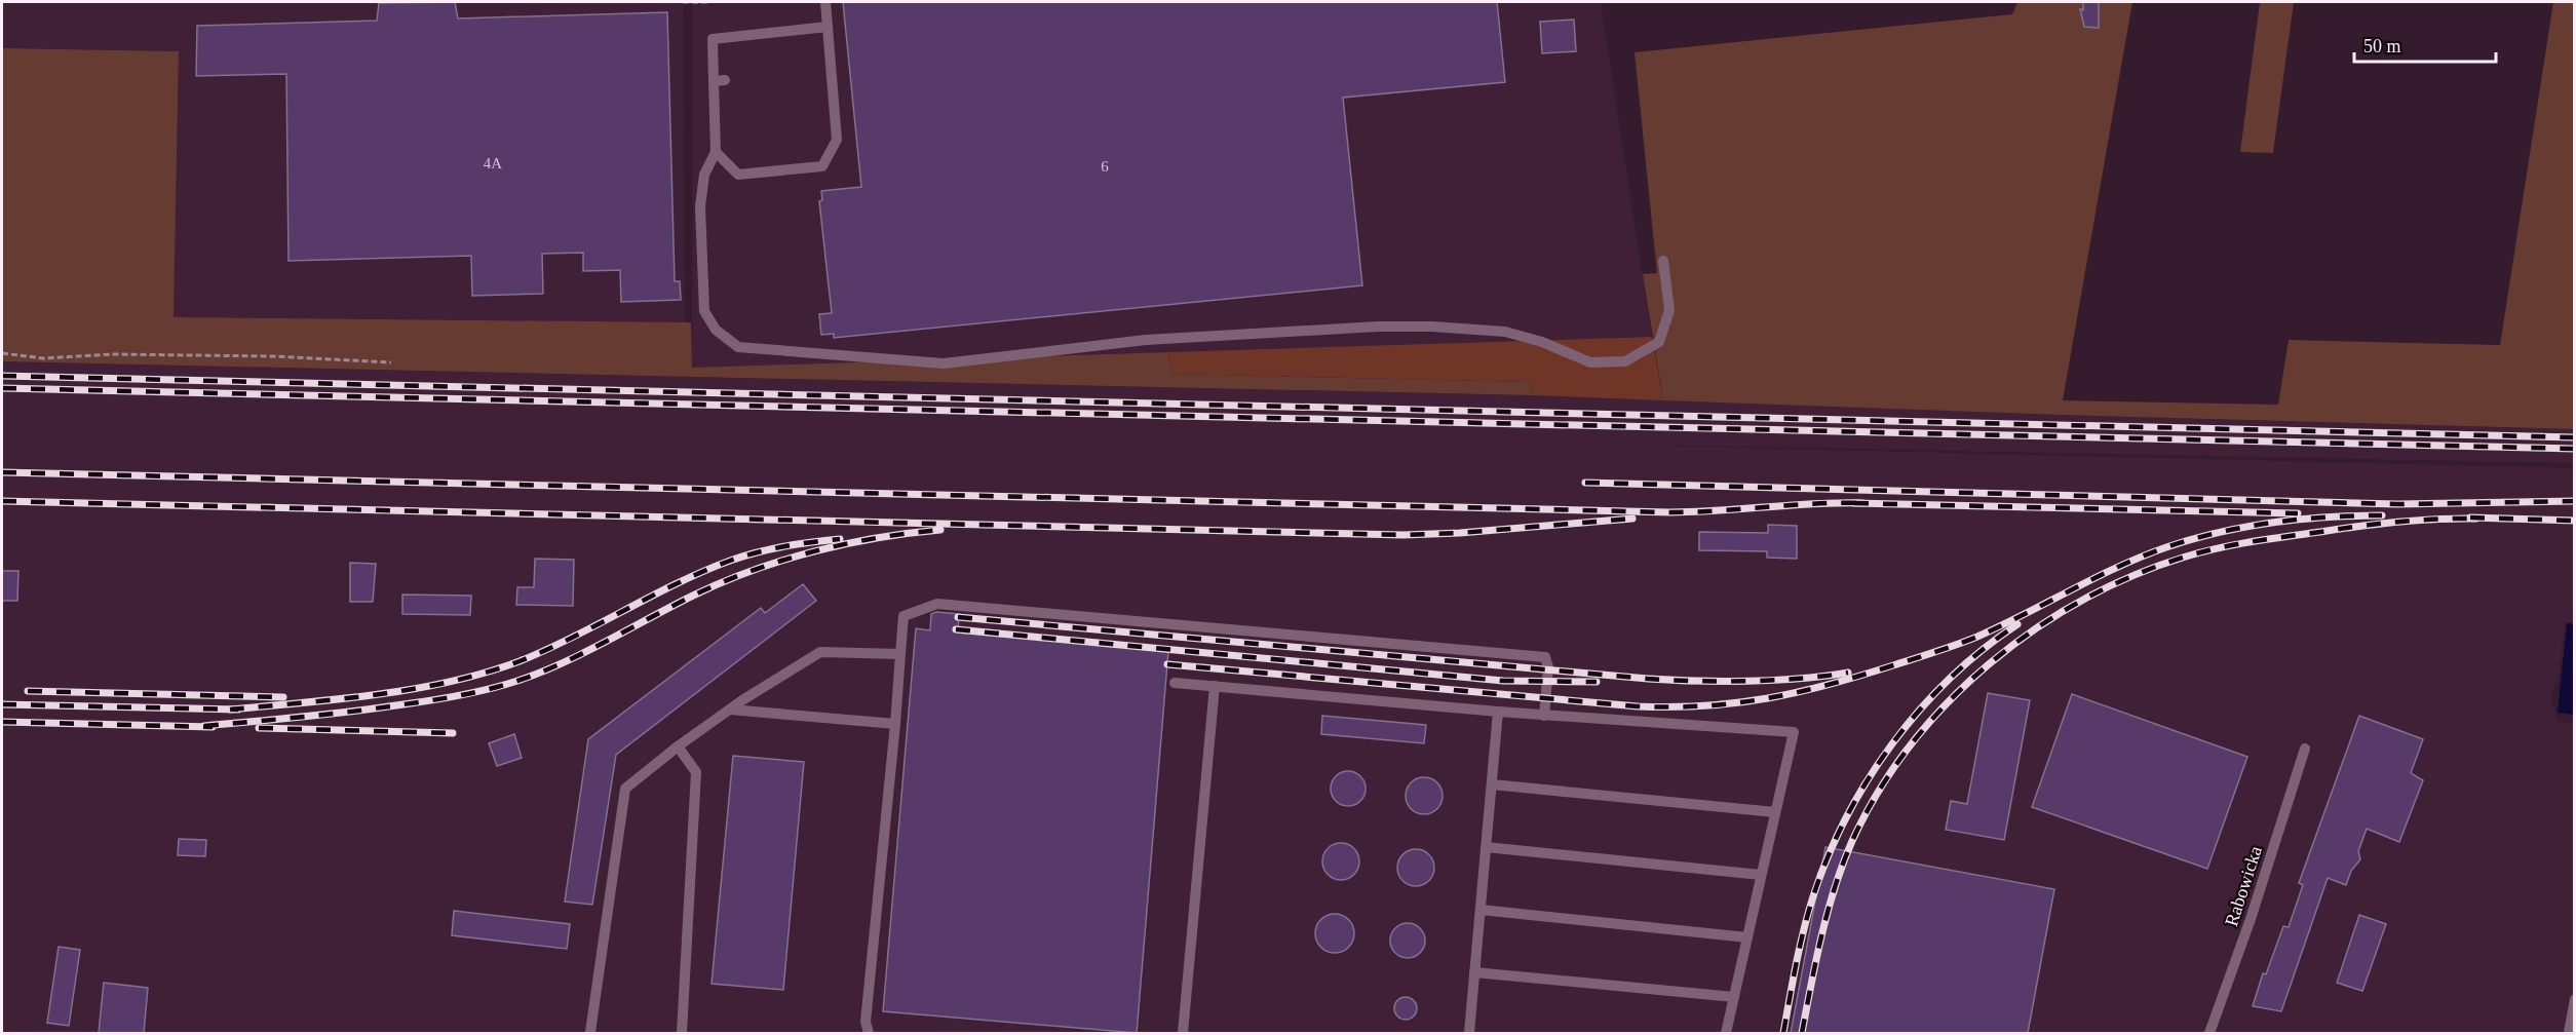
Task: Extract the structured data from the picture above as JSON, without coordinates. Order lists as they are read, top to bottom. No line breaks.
{"streets":{"lane":["Rabowicka"]},"house_numbers":["4A","6"],"scale_bar":"50 m"}
